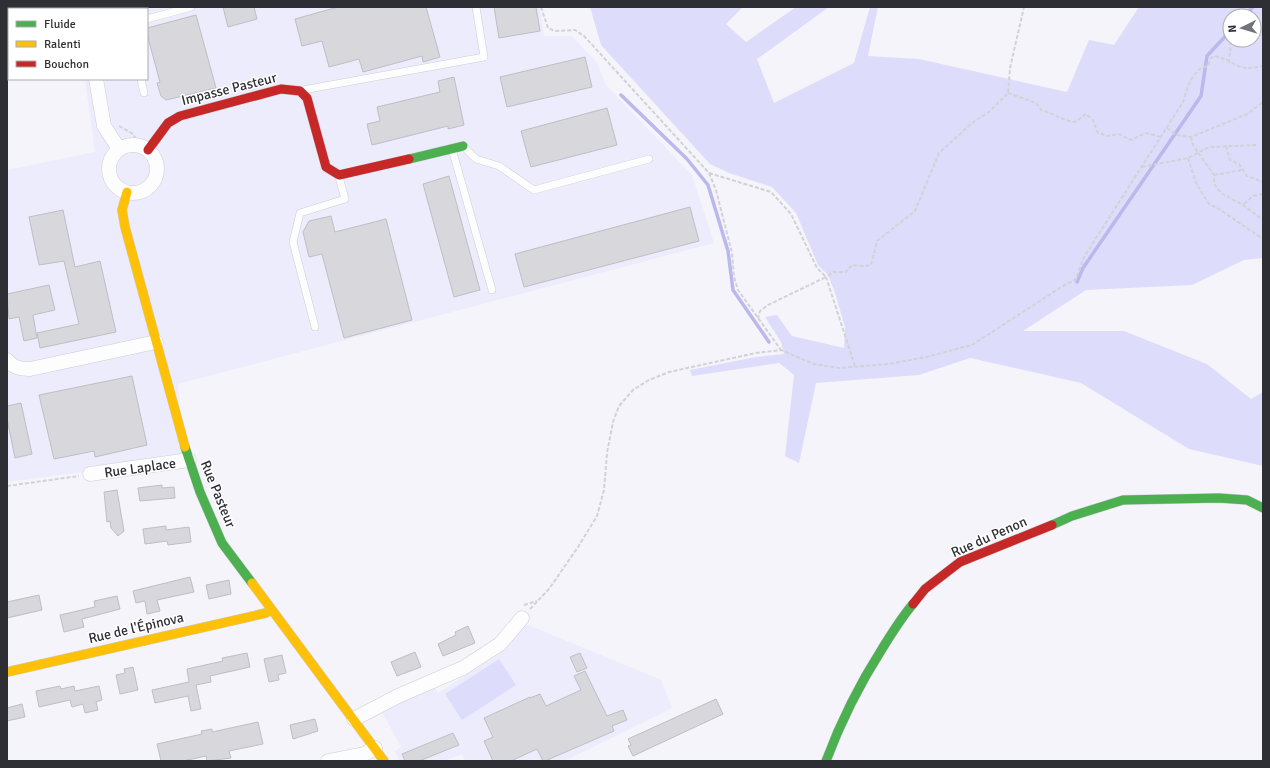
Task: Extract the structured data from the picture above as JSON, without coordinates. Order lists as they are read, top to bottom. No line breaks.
{"streets":{"street":["Impasse Pasteur","Rue Laplace","Rue Pasteur","Rue du Penon","Rue de l'Épinova"]},"crossings":[["Impasse Pasteur","Rue Pasteur"],["Rue Laplace","Rue Pasteur"],["Rue Pasteur","Rue de l'Épinova"]],"legend":["Fluide","Ralenti","Bouchon"],"north":"left"}
